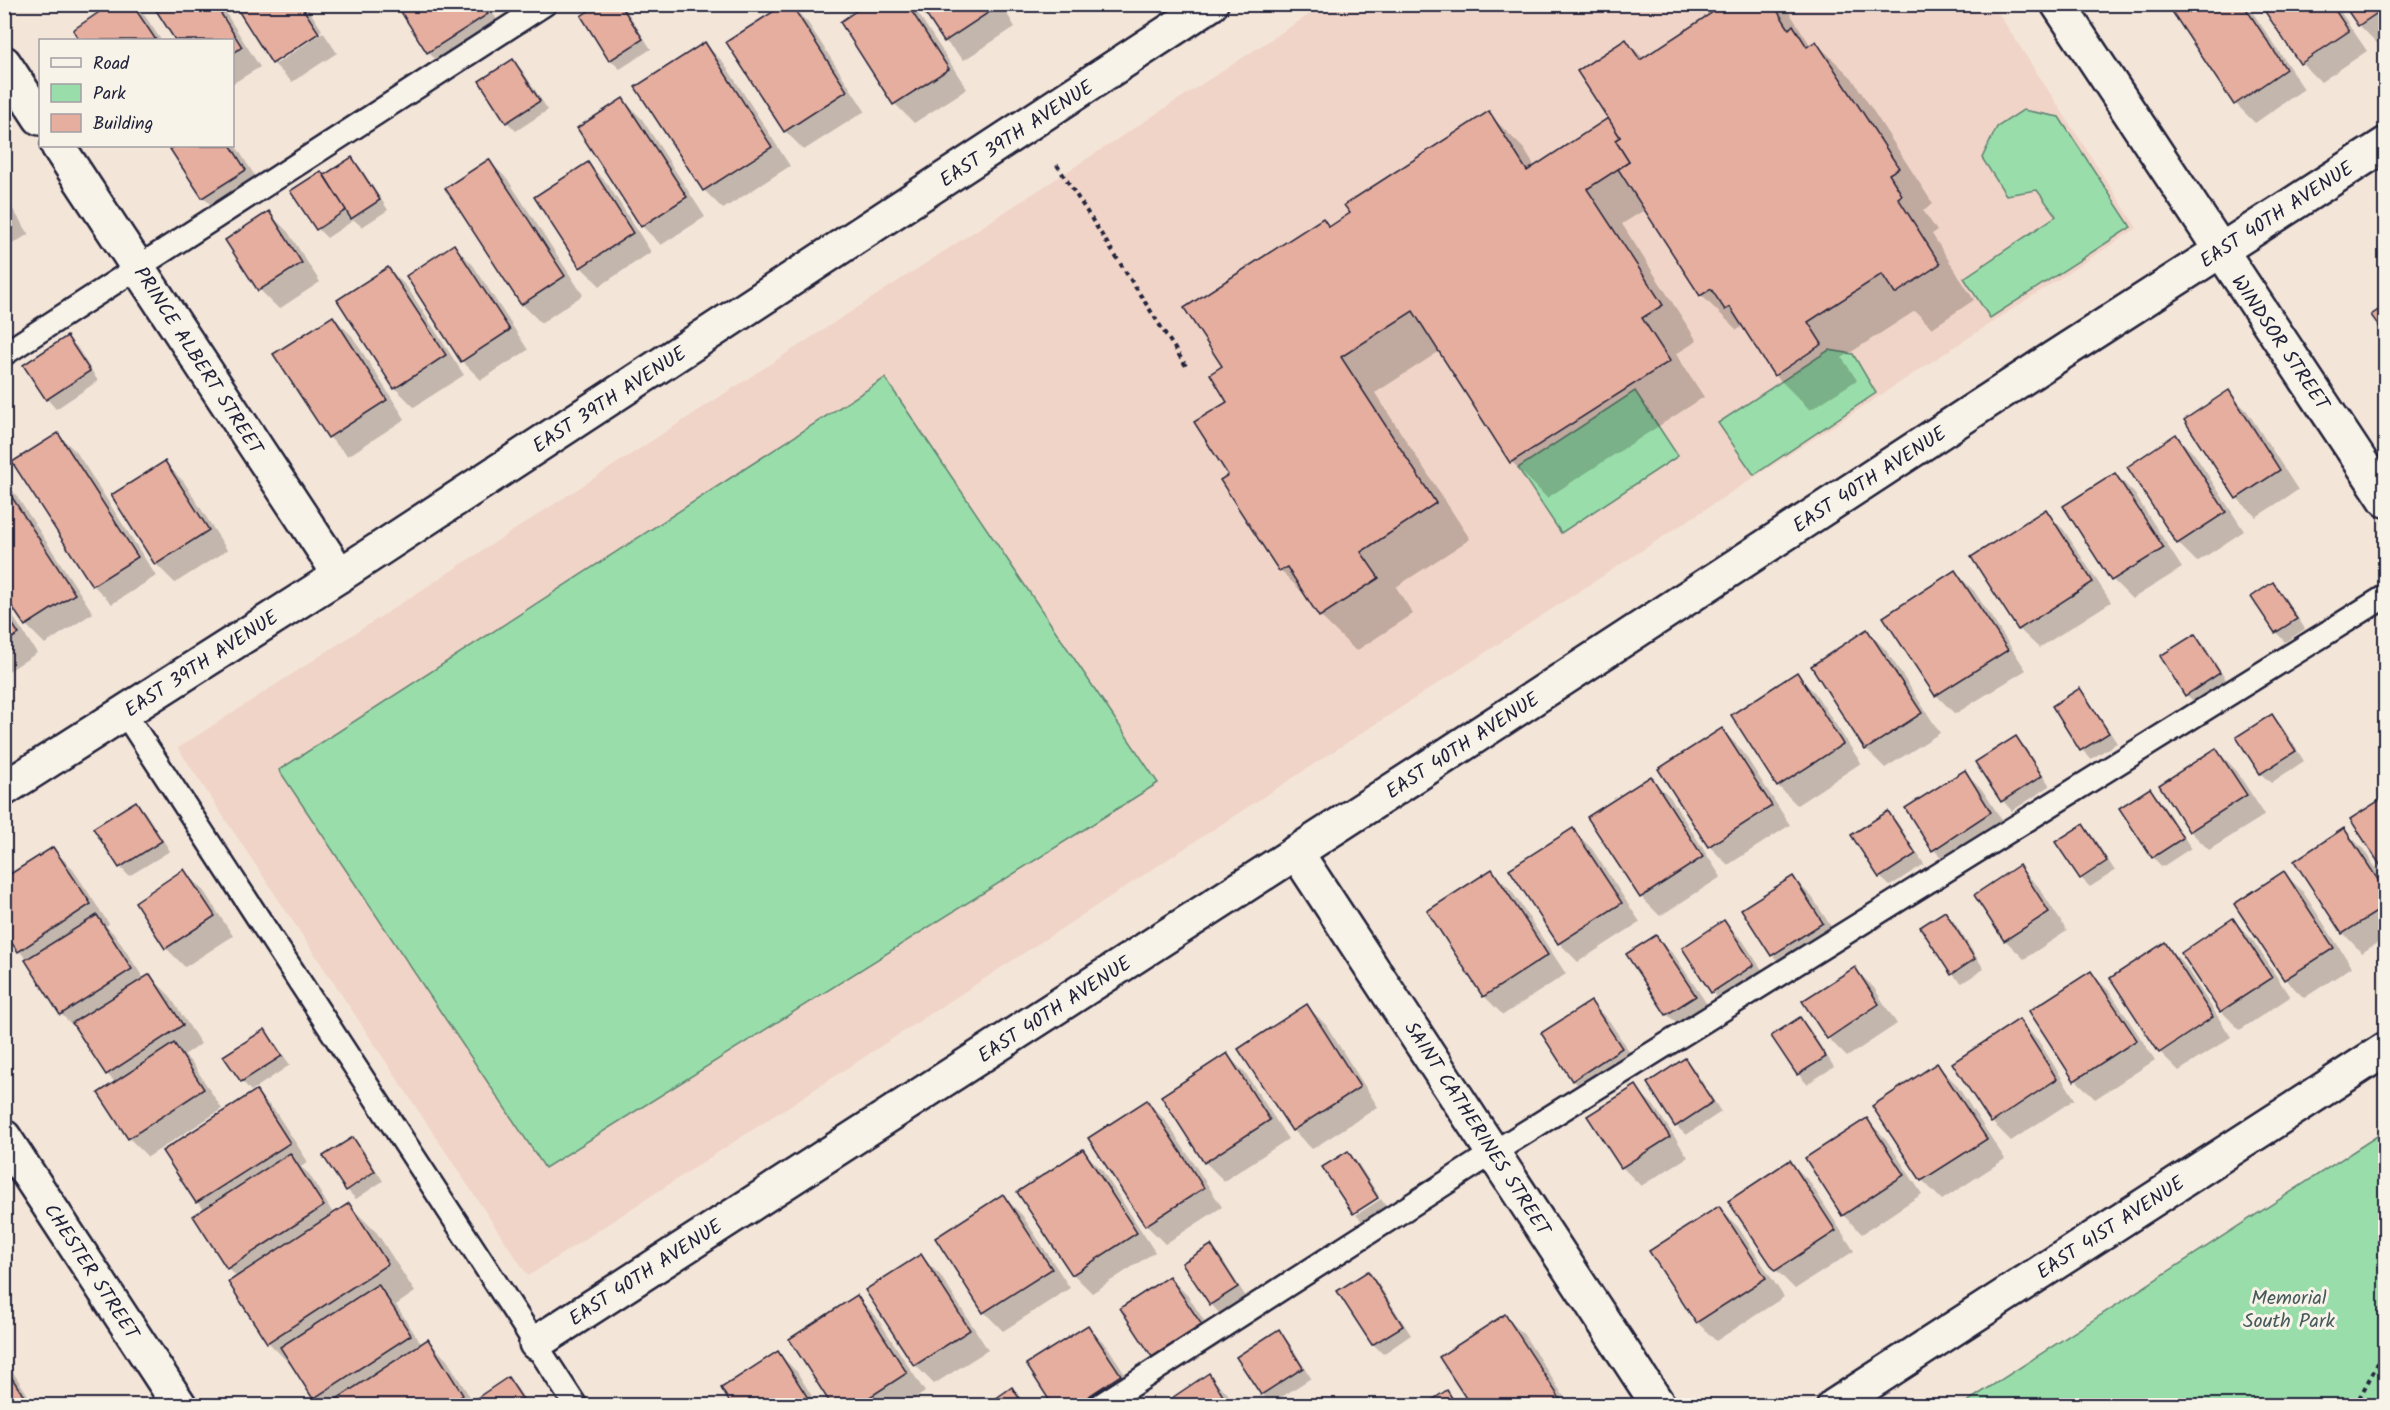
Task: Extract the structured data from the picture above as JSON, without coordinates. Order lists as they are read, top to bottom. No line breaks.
{"streets":{"street":["EAST 39TH AVENUE","EAST 40TH AVENUE","WINDSOR STREET","PRINCE ALBERT STREET","SAINT CATHERINES STREET","EAST 41ST AVENUE","CHESTER STREET"]},"crossings":[["EAST 39TH AVENUE","PRINCE ALBERT STREET"],["EAST 40TH AVENUE","WINDSOR STREET"],["EAST 40TH AVENUE","SAINT CATHERINES STREET"]],"parks":["Memorial South Park"],"legend":["Road","Park","Building"]}
